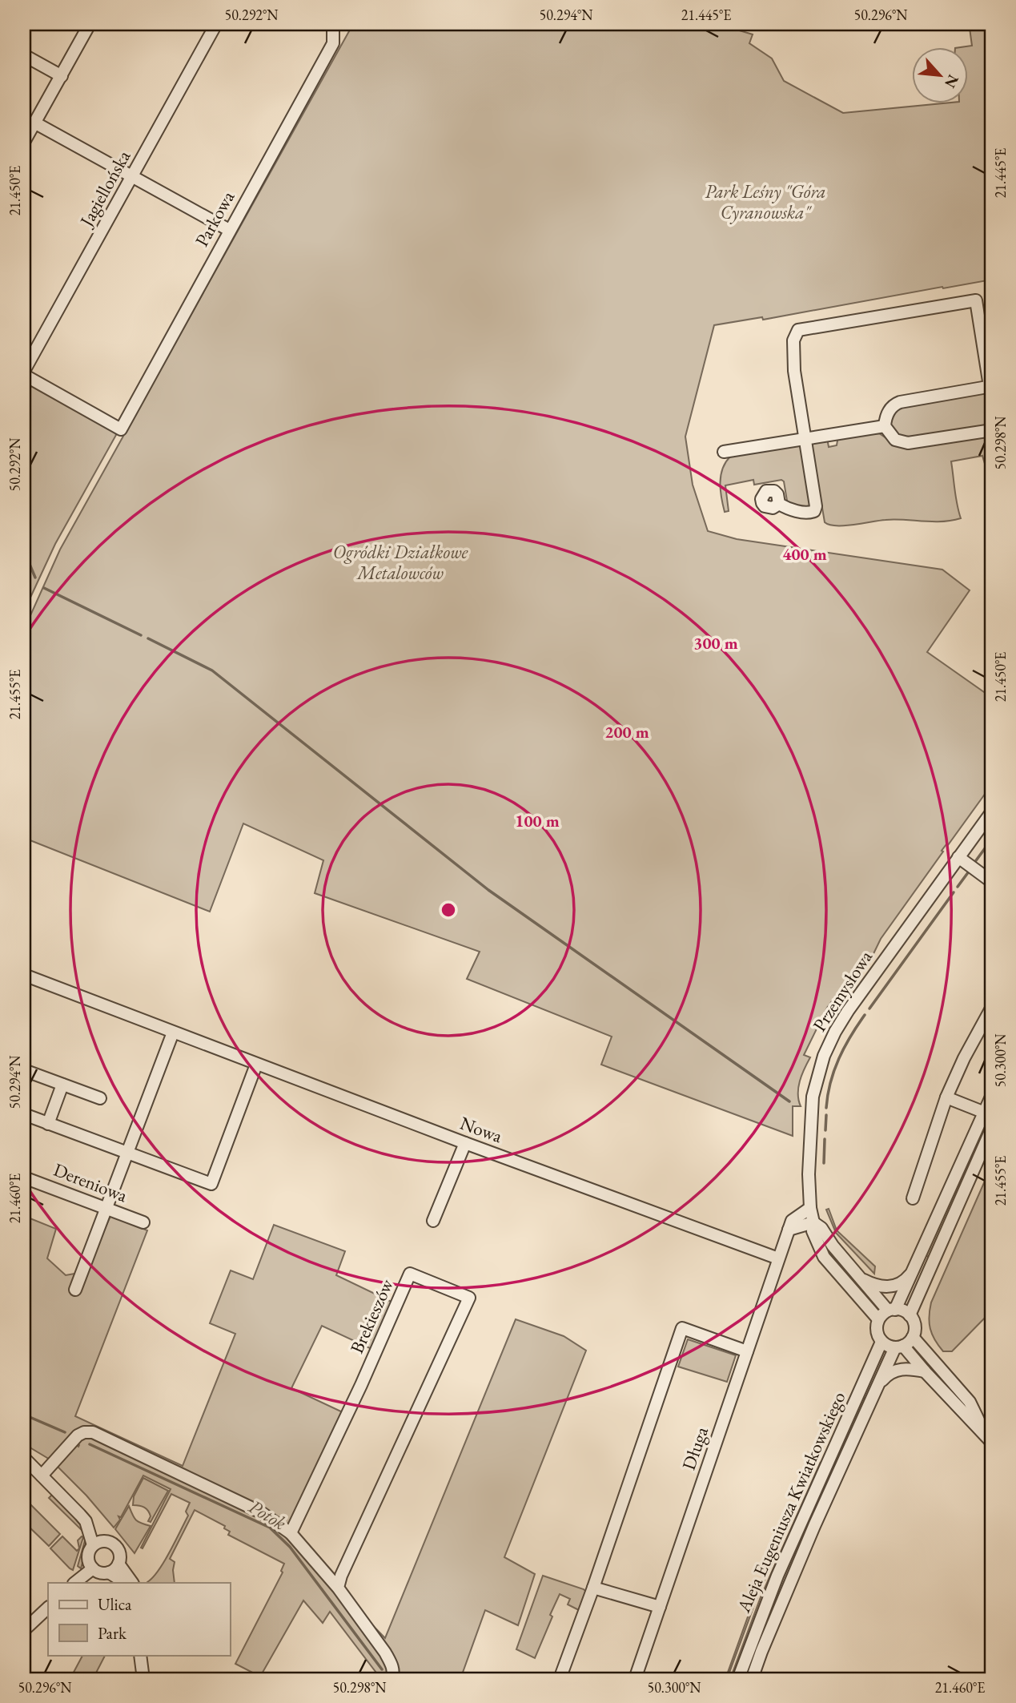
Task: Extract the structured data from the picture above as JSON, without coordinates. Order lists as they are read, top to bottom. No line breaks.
{"streets":{"street":["Jagiellońska","Parkowa","Przemysłowa","Nowa","Dereniowa","Brekieszów","Długa","Aleja Eugeniusza Kwiatkowskiego"]},"crossings":[["Przemysłowa","Długa"],["Przemysłowa","Aleja Eugeniusza Kwiatkowskiego"],["Nowa","Długa"]],"water":["Potok"],"parks":["Park Leśny \"Góra Cyranowska\"","Ogródki Działkowe Metalowców"],"legend":["Ulica","Park"],"north":"bottom right","coordinates":["50.292°N","50.294°N","21.445°E","50.296°N","21.450°E","50.298°N","21.455°E","50.300°N","21.460°E"],"rings":["400 m","300 m","200 m","100 m"]}
